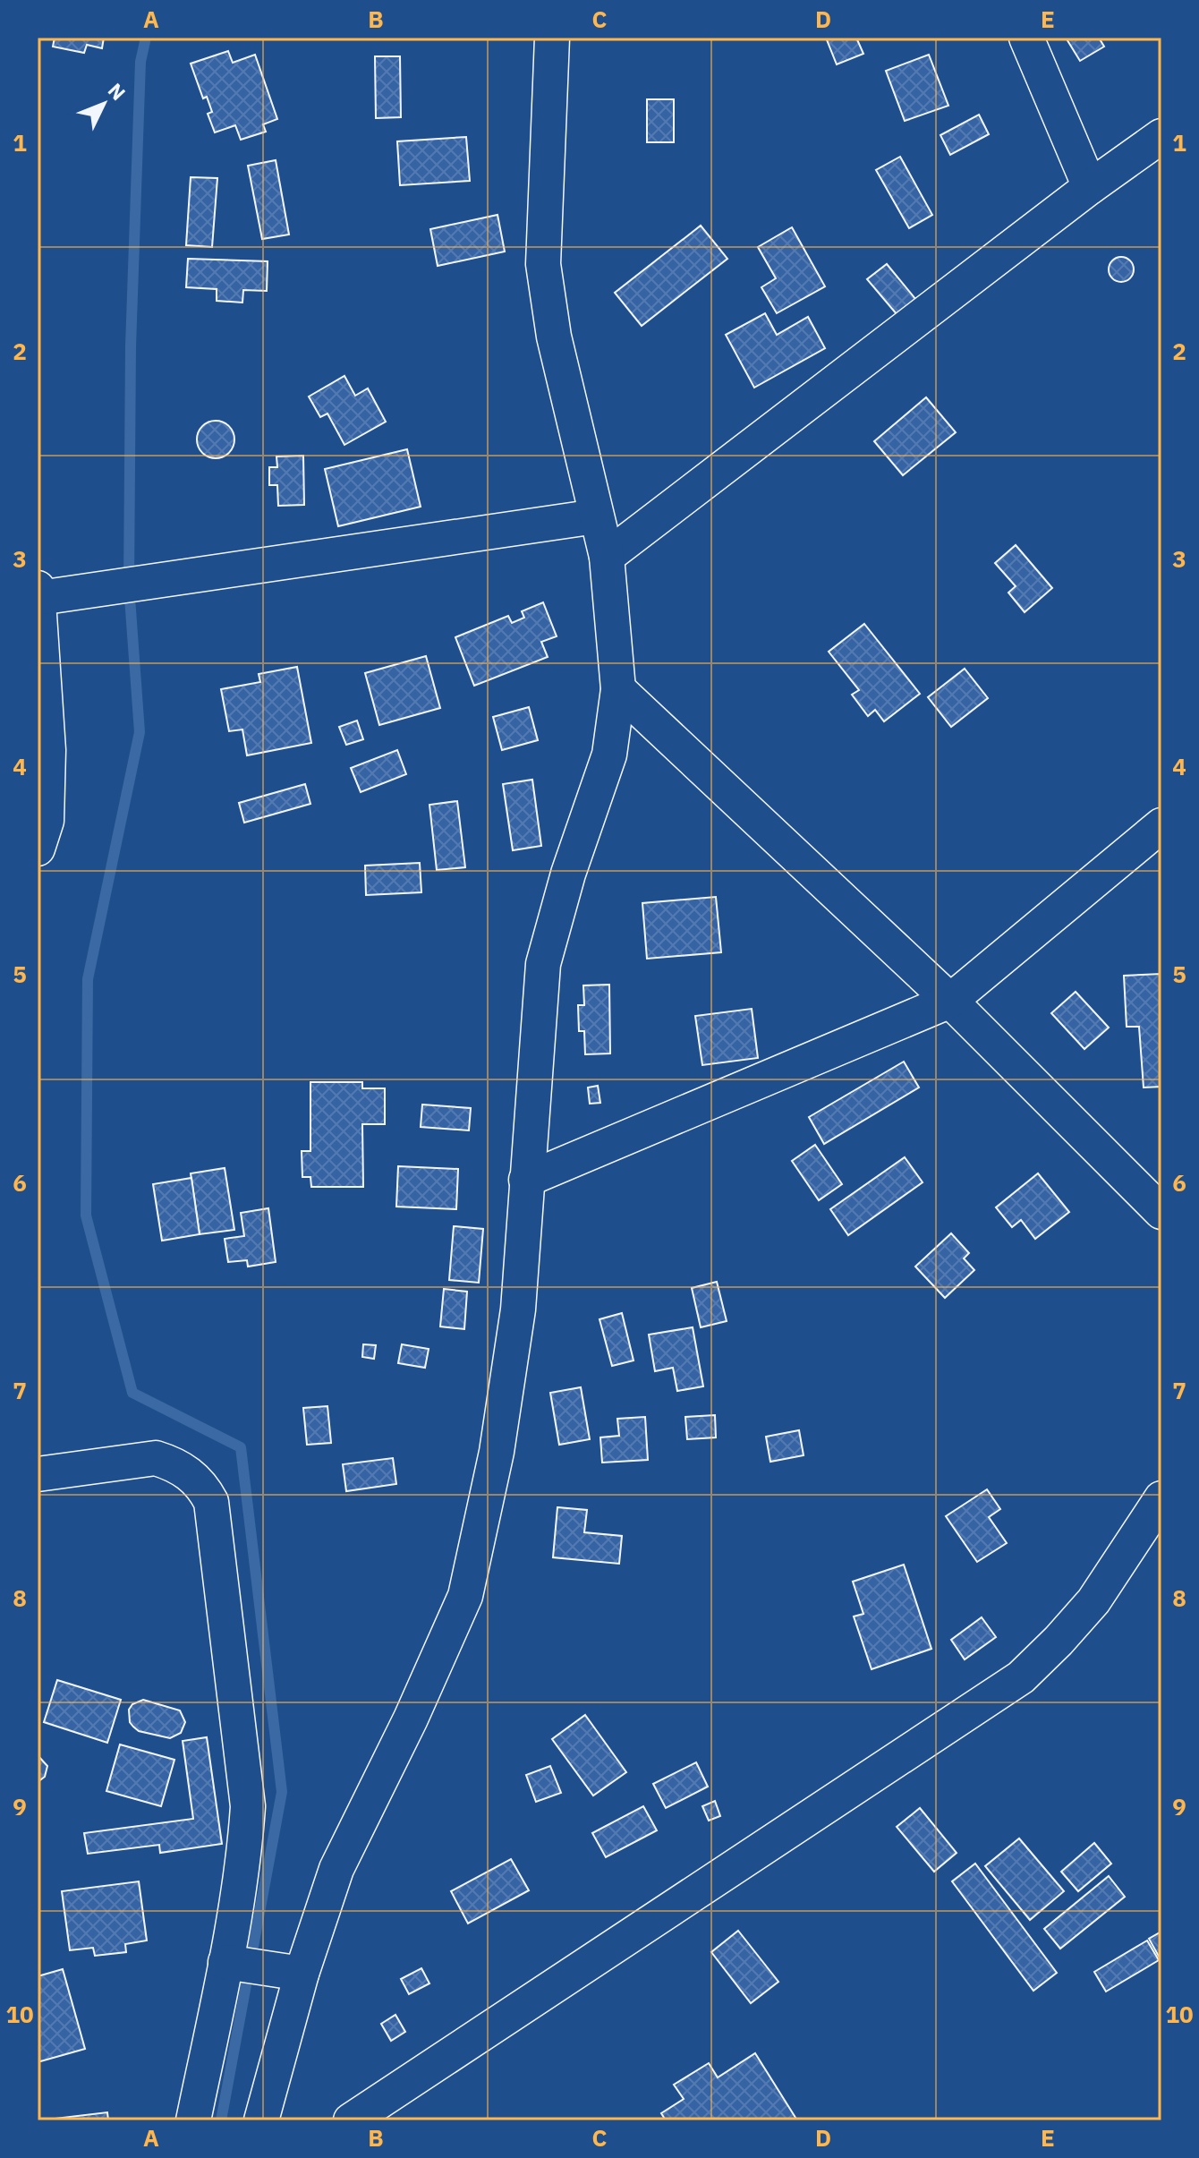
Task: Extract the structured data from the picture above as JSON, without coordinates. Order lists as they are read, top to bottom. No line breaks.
{"north":"top right","grid":{"columns":["A","B","C","D","E"],"rows":["1","2","3","4","5","6","7","8","9","10"]}}
